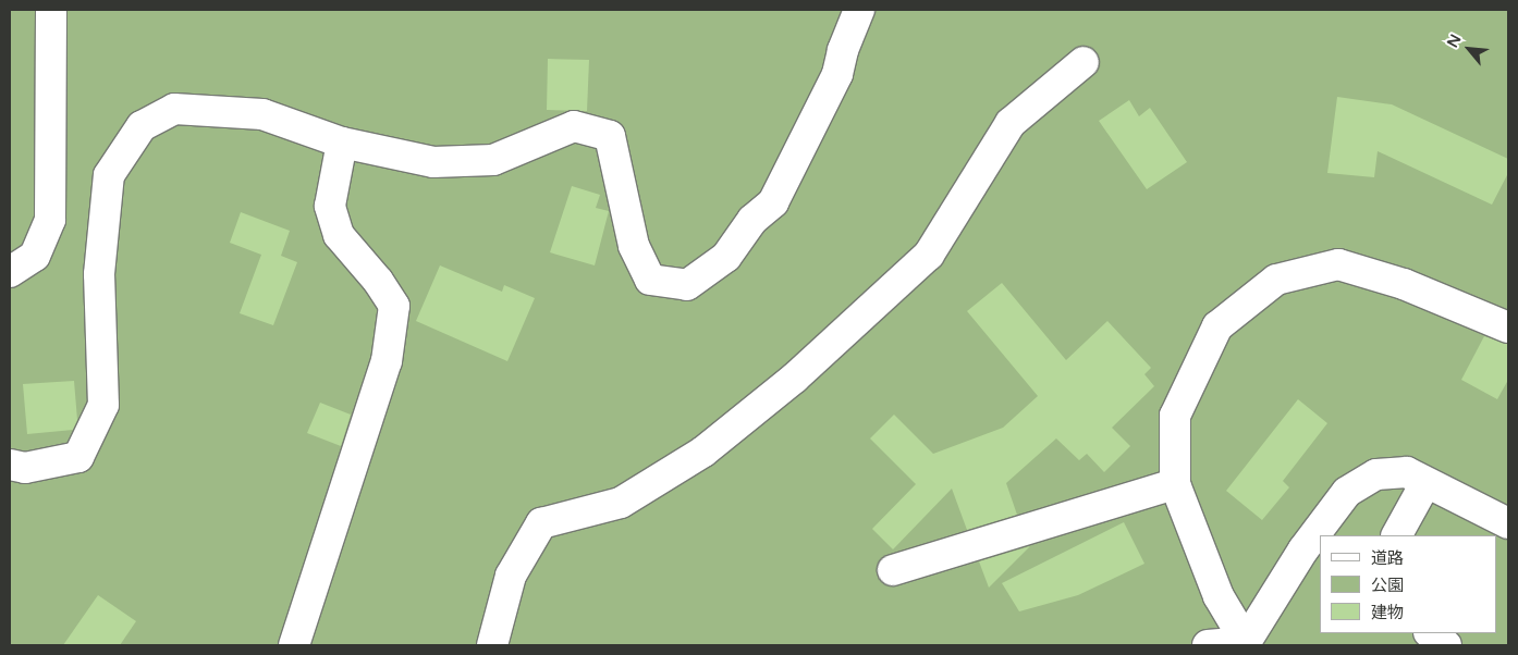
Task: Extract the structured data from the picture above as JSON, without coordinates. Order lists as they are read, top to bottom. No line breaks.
{"legend":["道路","公園","建物"],"north":"top left"}
